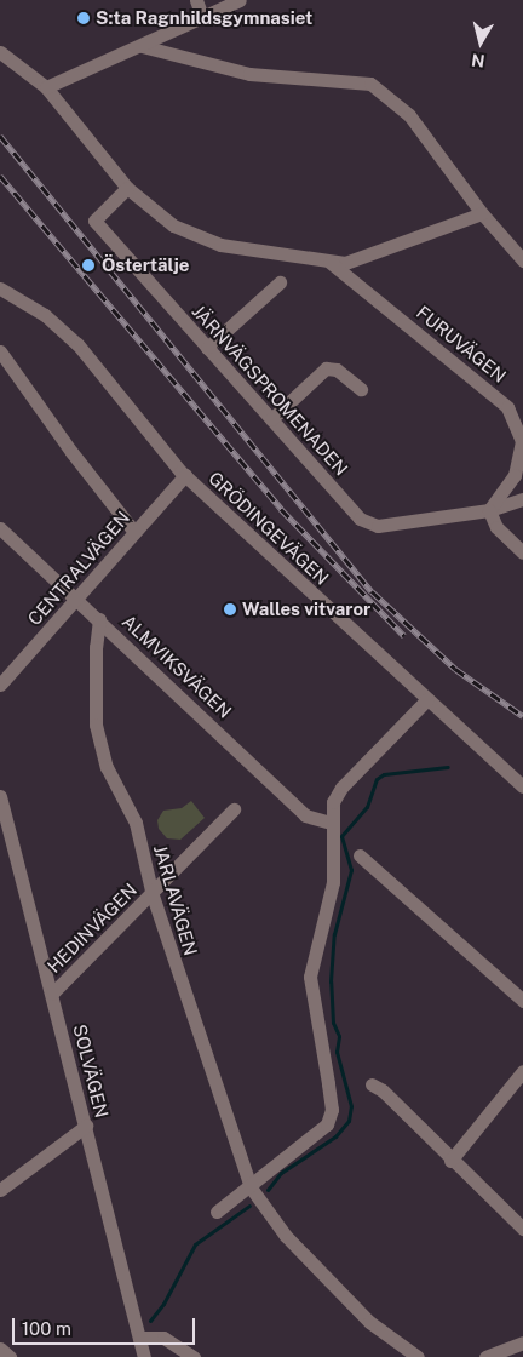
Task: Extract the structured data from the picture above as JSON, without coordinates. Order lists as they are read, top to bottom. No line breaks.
{"streets":{"street":["FURUVÄGEN","JÄRNVÄGSPROMENADEN","GRÖDINGEVÄGEN","CENTRALVÄGEN","ALMVIKSVÄGEN","JARLAVÄGEN","HEDINVÄGEN","SOLVÄGEN"]},"crossings":[["FURUVÄGEN","JÄRNVÄGSPROMENADEN"],["GRÖDINGEVÄGEN","CENTRALVÄGEN"],["CENTRALVÄGEN","ALMVIKSVÄGEN"],["ALMVIKSVÄGEN","JARLAVÄGEN"],["JARLAVÄGEN","HEDINVÄGEN"],["HEDINVÄGEN","SOLVÄGEN"]],"places":["S:ta Ragnhildsgymnasiet","Östertälje","Walles vitvaror"],"scale_bar":"100 m","north":"bottom"}
